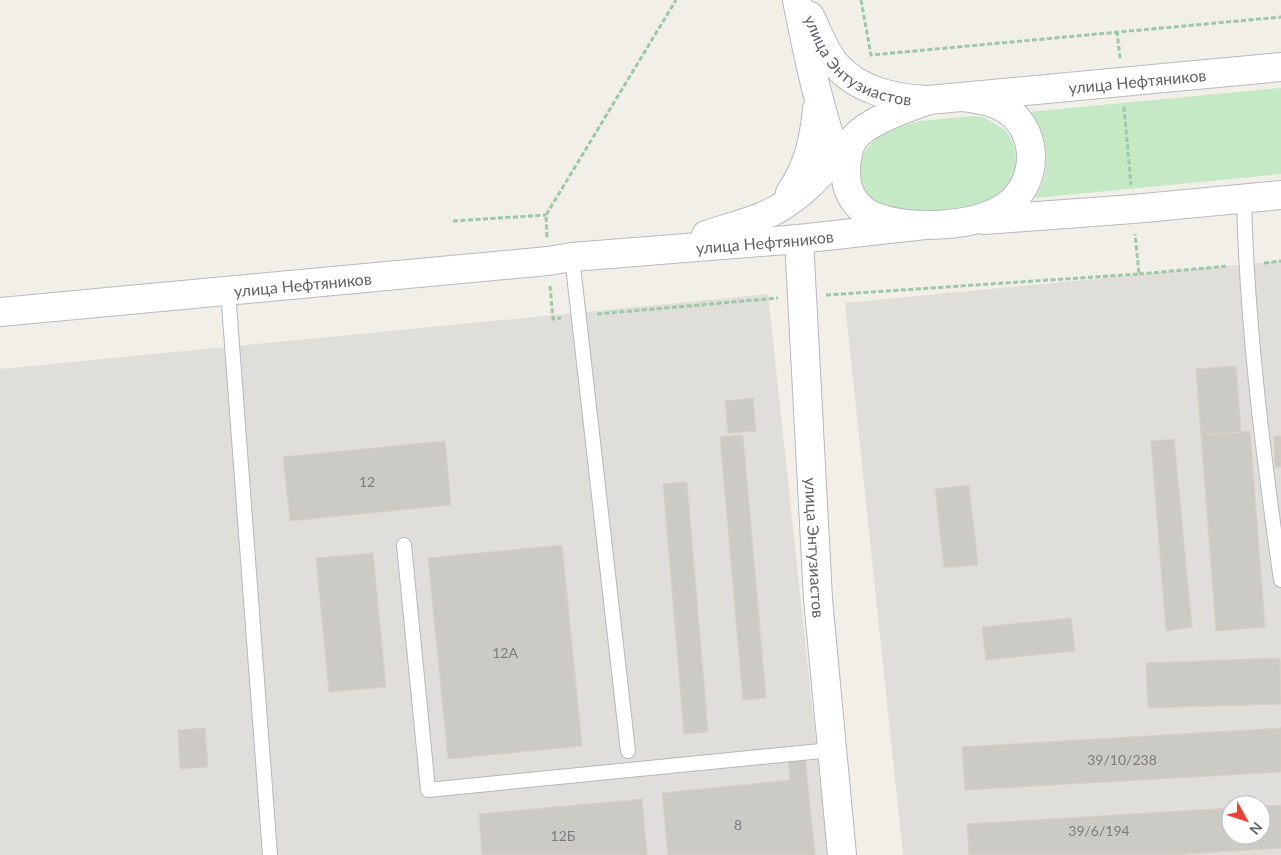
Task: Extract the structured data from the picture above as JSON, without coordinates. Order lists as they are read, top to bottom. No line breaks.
{"streets":{"main road":["улица Энтузиастов","улица Нефтяников"]},"crossings":[["улица Энтузиастов","улица Нефтяников"]],"house_numbers":["12","12А","39/10/238","8","39/6/194","12Б"],"north":"bottom right"}
